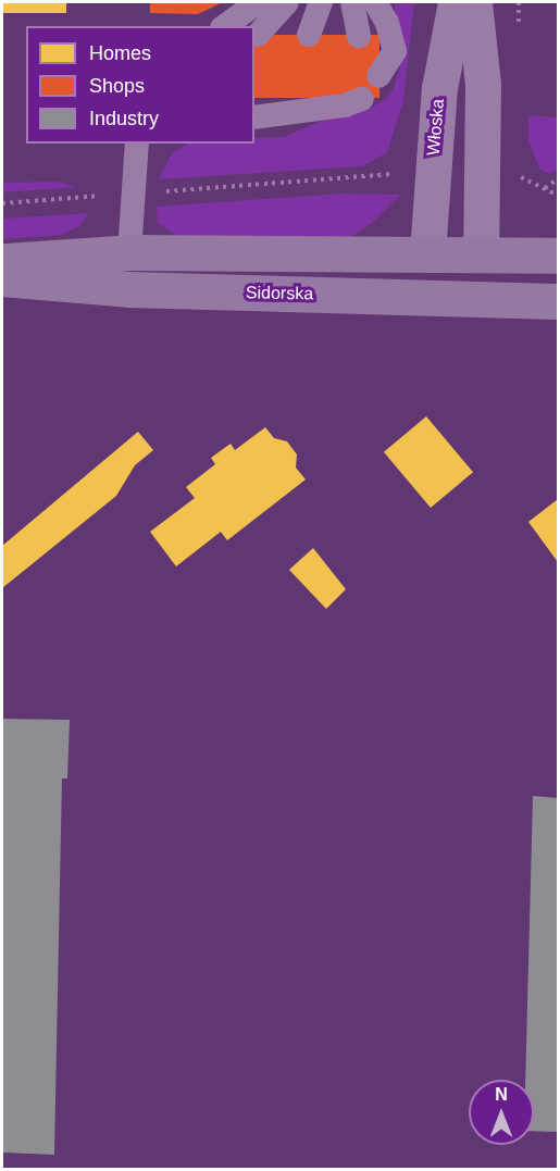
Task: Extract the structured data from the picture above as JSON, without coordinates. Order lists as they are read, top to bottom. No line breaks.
{"streets":{"street":["Włoska","Sidorska"]},"legend":["Homes","Shops","Industry"],"north":"top"}
